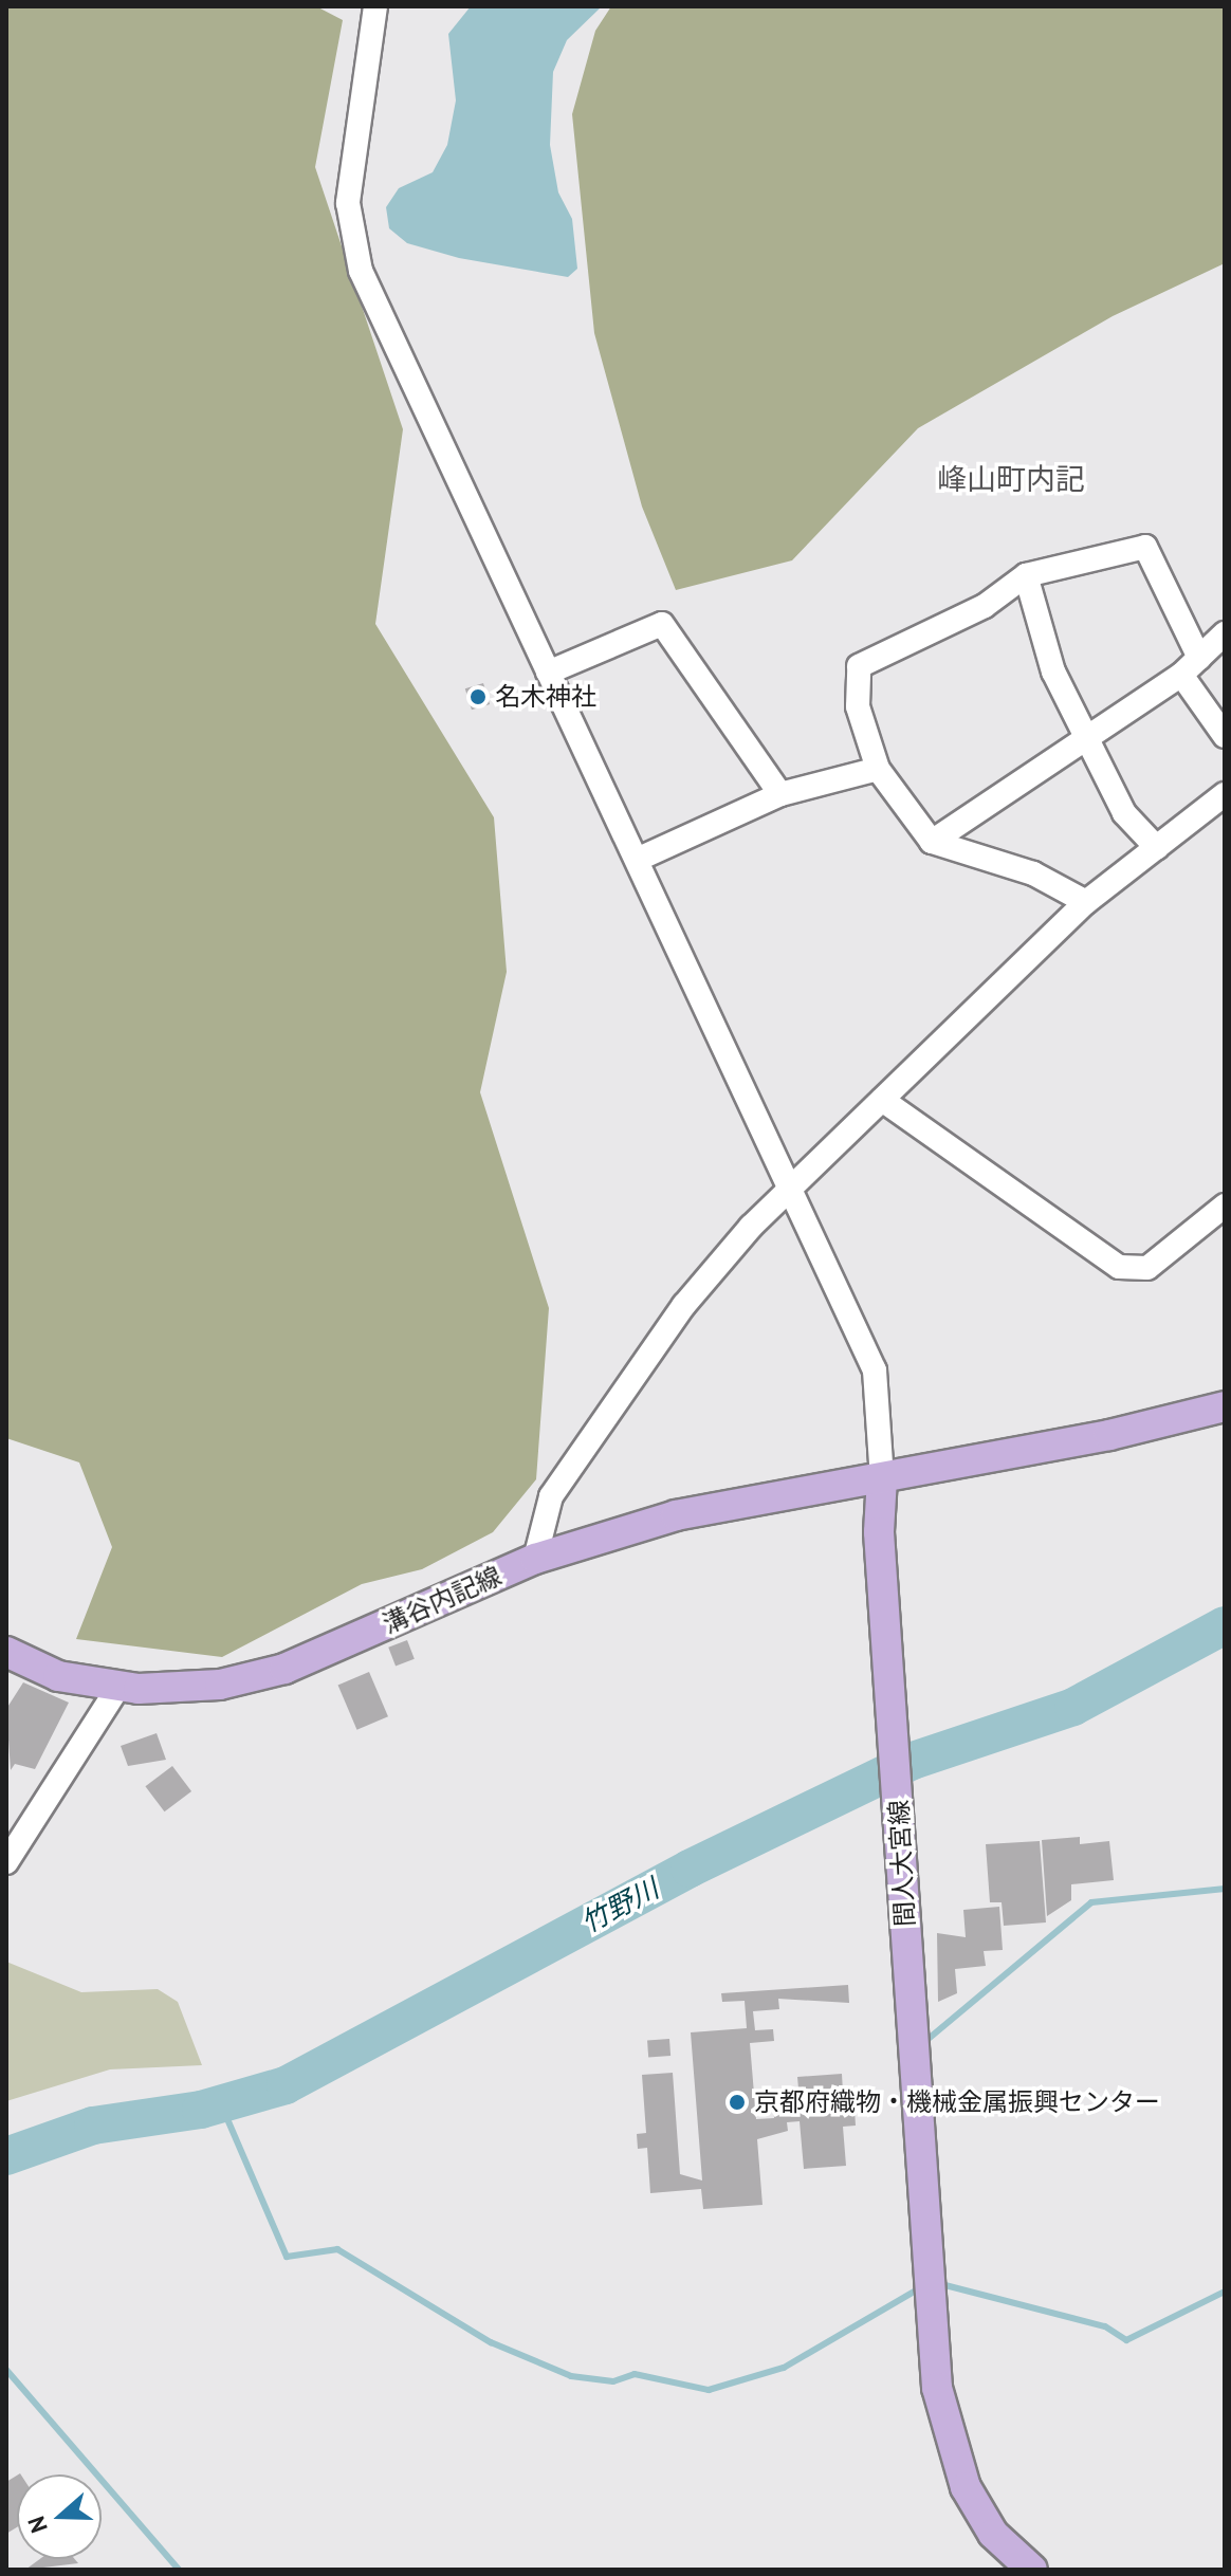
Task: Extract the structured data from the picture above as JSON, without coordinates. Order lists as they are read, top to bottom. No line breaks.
{"streets":{"main road":["溝谷内記線","間人大宮線"]},"crossings":[["溝谷内記線","間人大宮線"]],"districts":["峰山町内記"],"water":["竹野川"],"places":["名木神社","京都府織物・機械金属振興センター"],"north":"left"}
